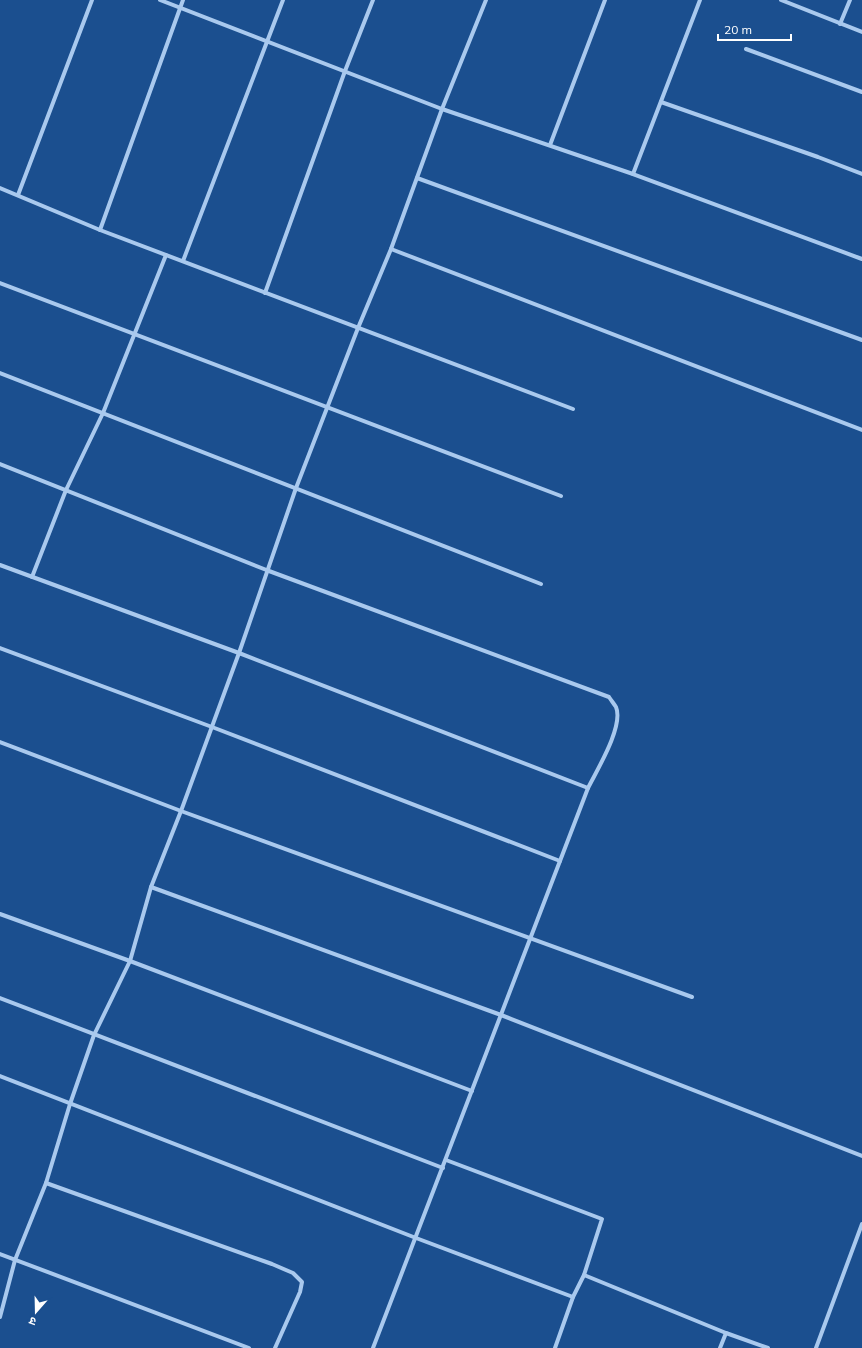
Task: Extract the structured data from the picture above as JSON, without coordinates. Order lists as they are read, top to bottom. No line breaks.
{"scale_bar":"20 m","north":"bottom"}
